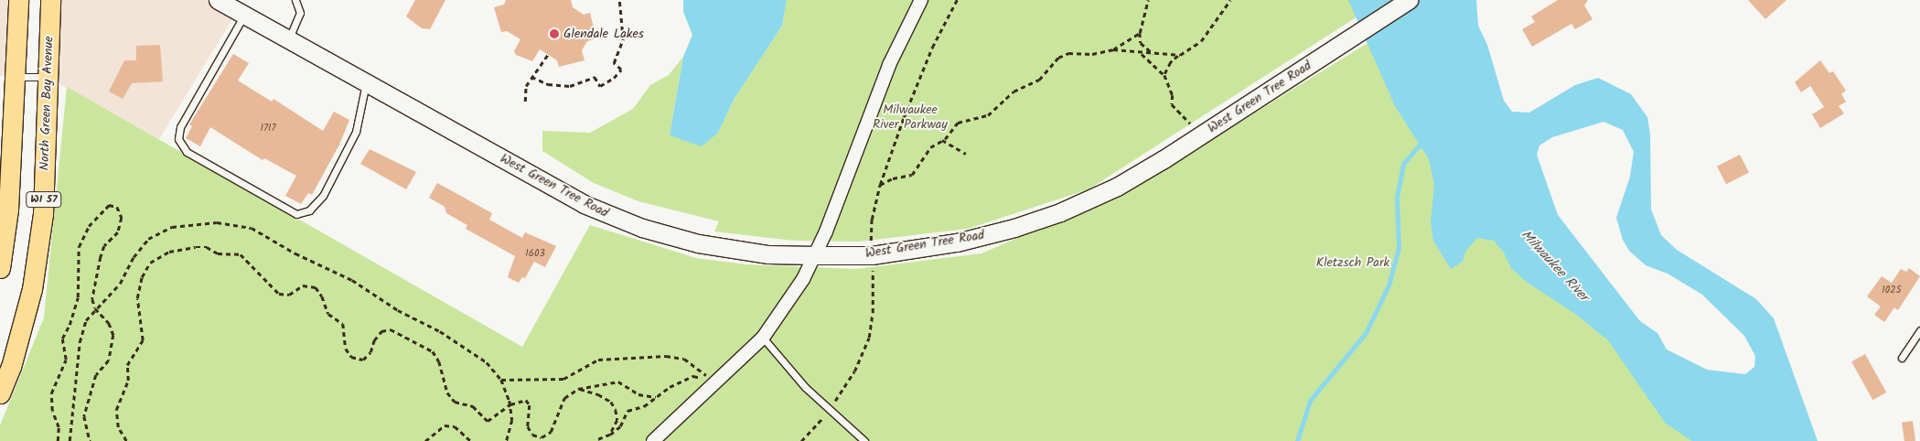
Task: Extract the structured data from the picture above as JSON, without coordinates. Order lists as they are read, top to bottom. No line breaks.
{"streets":{"main road":["North Green Bay Avenue","WI 57"],"street":["West Green Tree Road"]},"water":["Milwaukee River"],"parks":["Milwaukee River Parkway","Kletzsch Park"],"places":["Glendale Lakes"],"house_numbers":["1717","1603","1025"]}
